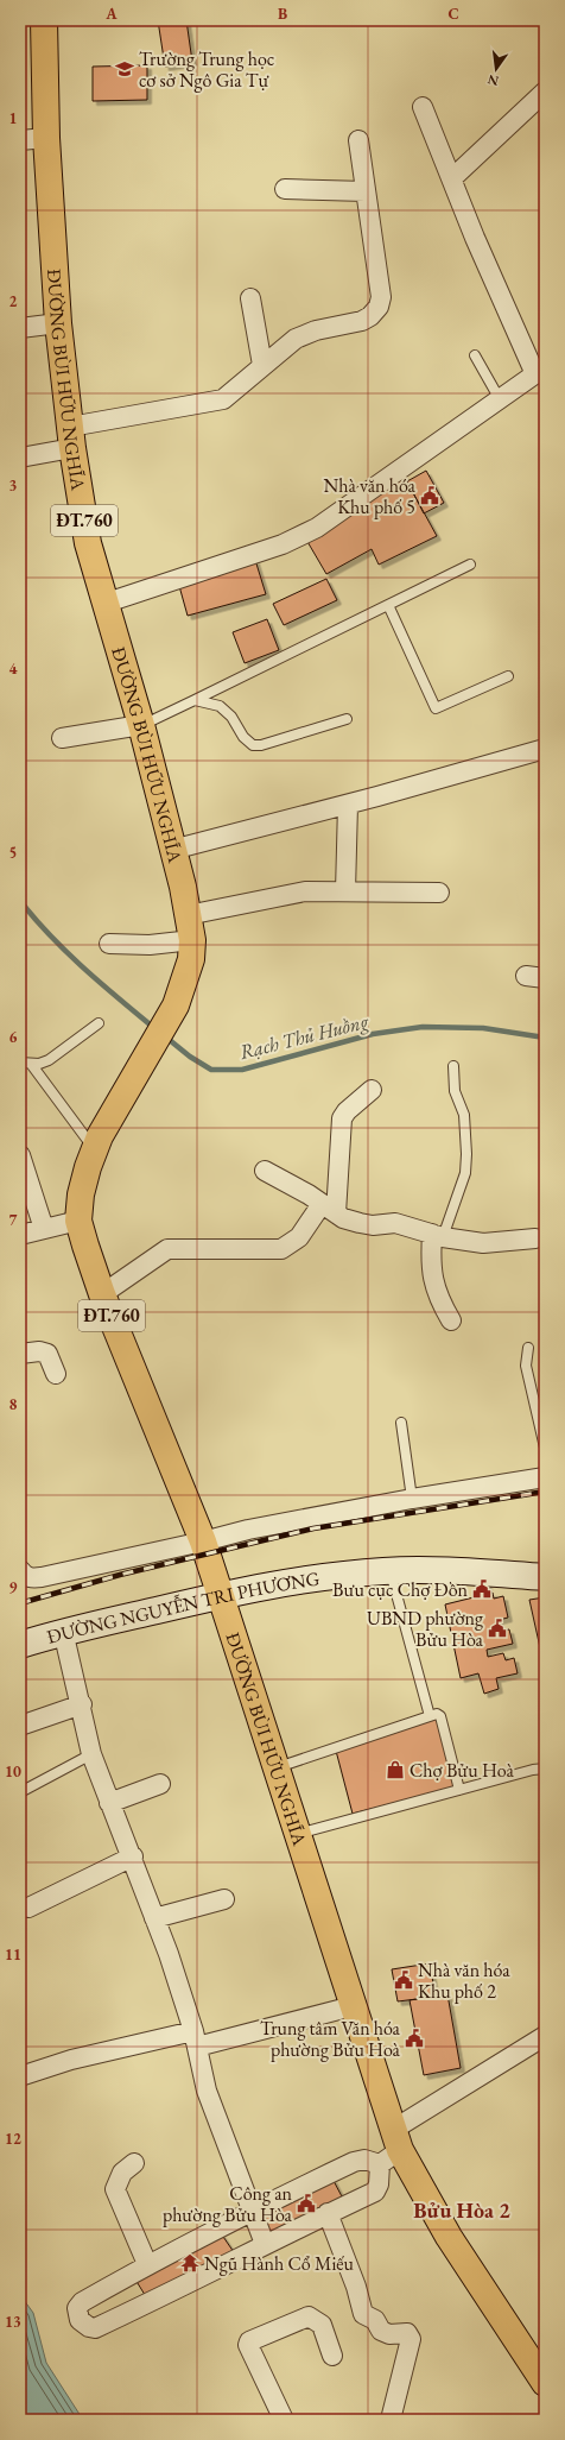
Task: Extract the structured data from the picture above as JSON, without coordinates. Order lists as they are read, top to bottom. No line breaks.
{"streets":{"main road":["ĐƯỜNG BÙI HỮU NGHĨA","ĐT.760","ĐƯỜNG NGUYỄN TRI PHƯƠNG"]},"crossings":[["ĐƯỜNG BÙI HỮU NGHĨA","ĐƯỜNG NGUYỄN TRI PHƯƠNG"]],"districts":["Bửu Hòa 2"],"water":["Rạch Thủ Huồng"],"places":{"school or university":["Trường Trung học cơ sở Ngô Gia Tự"],"public building":["Nhà văn hóa Khu phố 5","Bưu cục Chợ Đồn","UBND phường Bửu Hòa","Nhà văn hóa Khu phố 2","Trung tâm Văn hóa phường Bửu Hoà","Công an phường Bửu Hòa"],"shop":["Chợ Bửu Hoà"],"temple":["Ngũ Hành Cổ Miếu"]},"north":"bottom","grid":{"columns":["A","B","C"],"rows":["1","2","3","4","5","6","7","8","9","10","11","12","13"]}}
